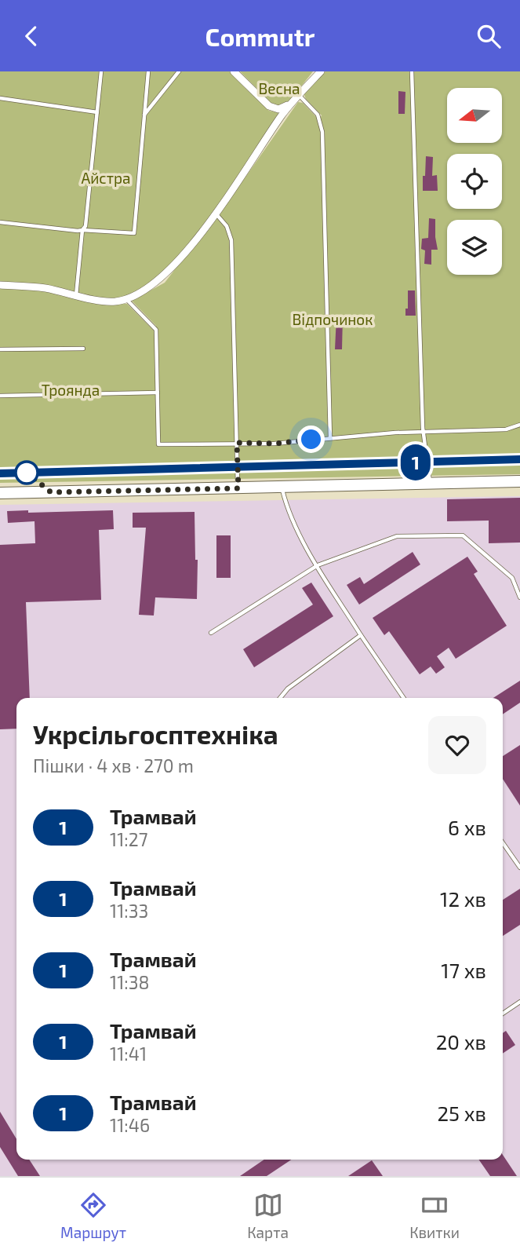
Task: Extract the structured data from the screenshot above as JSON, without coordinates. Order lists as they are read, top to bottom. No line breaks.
{"parks":["Весна","Айстра","Відпочинок","Троянда"],"lines":["tram line 1"],"north":"left","page":{"header":"Commutr","on_map":"1","heading":["Укрсільгосптехніка","Пішки · 4 хв · 270 m"],"list":[{"mark":"1","name":"Трамвай","note":"11:27","value":"6 хв"},{"mark":"1","name":"Трамвай","note":"11:33","value":"12 хв"},{"mark":"1","name":"Трамвай","note":"11:38","value":"17 хв"},{"mark":"1","name":"Трамвай","note":"11:41","value":"20 хв"},{"mark":"1","name":"Трамвай","note":"11:46","value":"25 хв"}],"tabs":["Маршрут","Карта","Квитки"]}}
